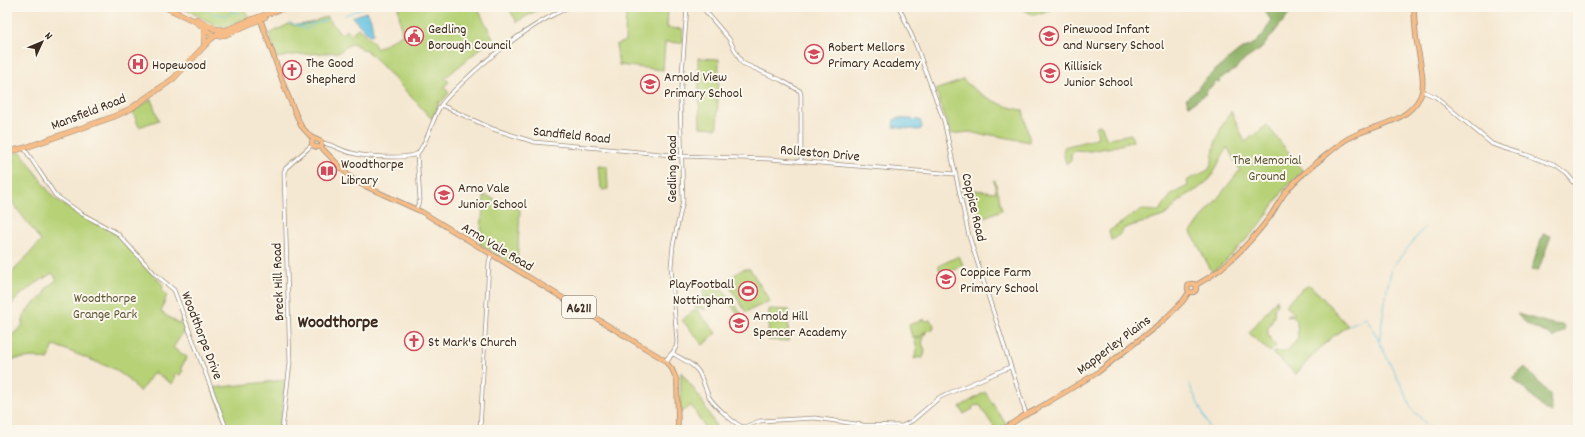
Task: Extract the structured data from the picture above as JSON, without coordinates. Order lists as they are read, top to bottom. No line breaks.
{"streets":{"highway":["Mansfield Road"],"main road":["Arno Vale Road","A6211","Mapperley Plains"],"street":["Sandfield Road","Rolleston Drive","Gedling Road","Coppice Road","Breck Hill Road","Woodthorpe Drive"]},"crossings":[["Mansfield Road","Woodthorpe Drive"],["Sandfield Road","Rolleston Drive"],["Sandfield Road","Gedling Road"],["Rolleston Drive","Gedling Road"],["Rolleston Drive","Coppice Road"],["Gedling Road","Arno Vale Road"],["Gedling Road","A6211"],["Coppice Road","Mapperley Plains"],["Arno Vale Road","A6211"]],"districts":["Woodthorpe"],"parks":["The Memorial Ground","Woodthorpe Grange Park"],"places":{"public building":["Gedling Borough Council"],"school or university":["Pinewood Infant and Nursery School","Robert Mellors Primary Academy","Killisick Junior School","Arnold View Primary School","Arno Vale Junior School","Coppice Farm Primary School","Arnold Hill Spencer Academy"],"hospital":["Hopewood"],"church":["The Good Shepherd","St Mark's Church"],"library":["Woodthorpe Library"],"sports":["PlayFootball Nottingham"]},"north":"top right"}
